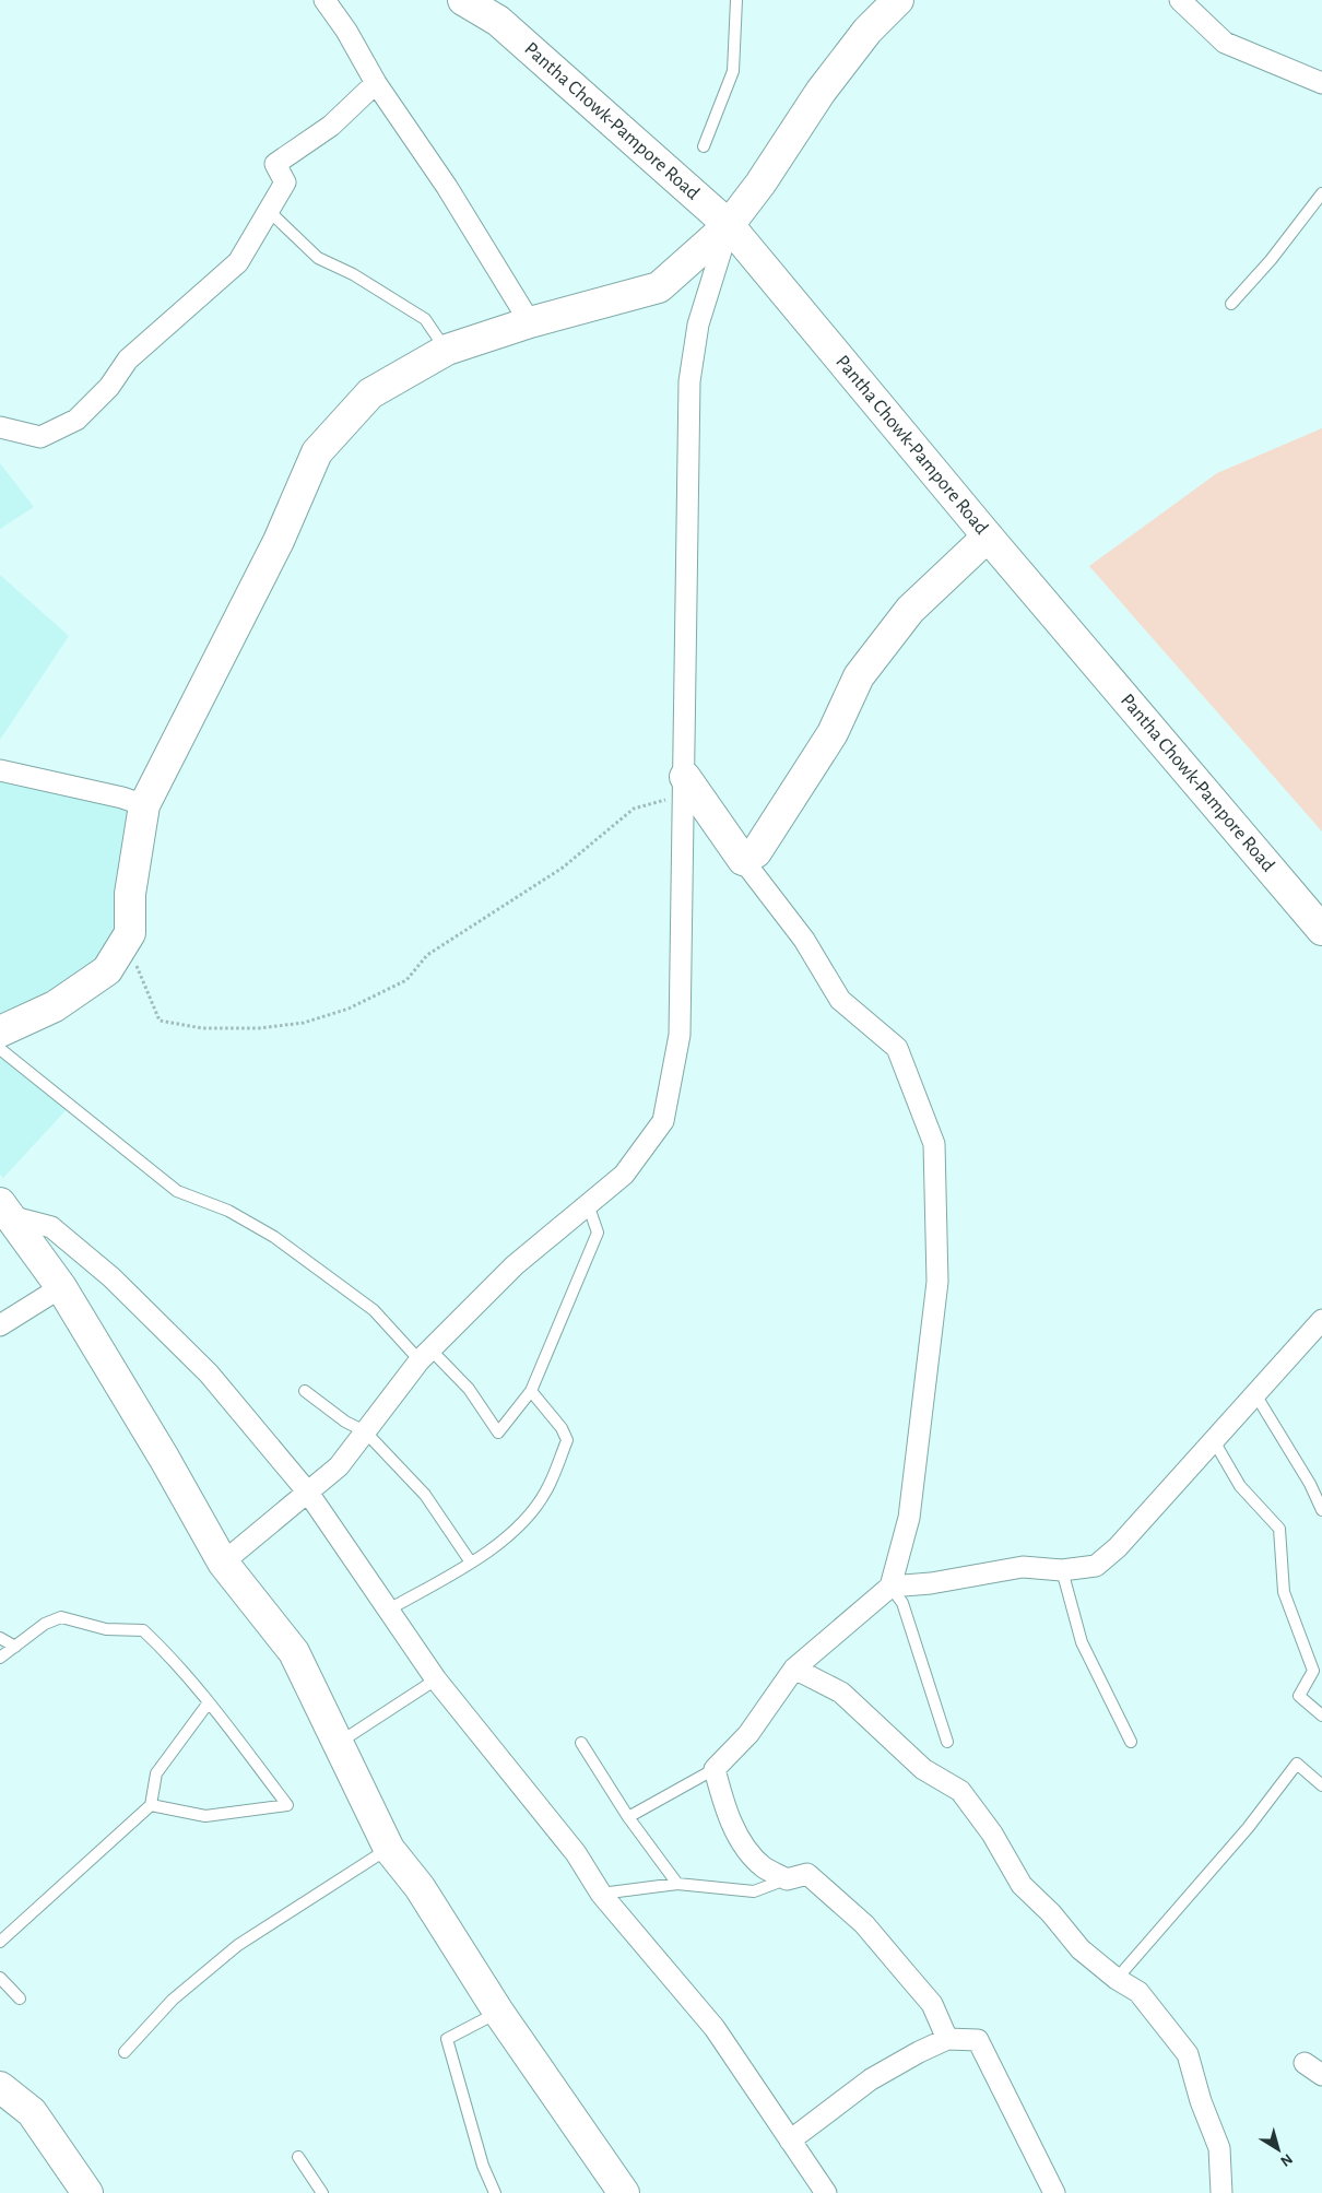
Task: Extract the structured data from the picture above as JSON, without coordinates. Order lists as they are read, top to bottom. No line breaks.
{"streets":{"street":["Pantha Chowk-Pampore Road"]},"north":"bottom right"}
